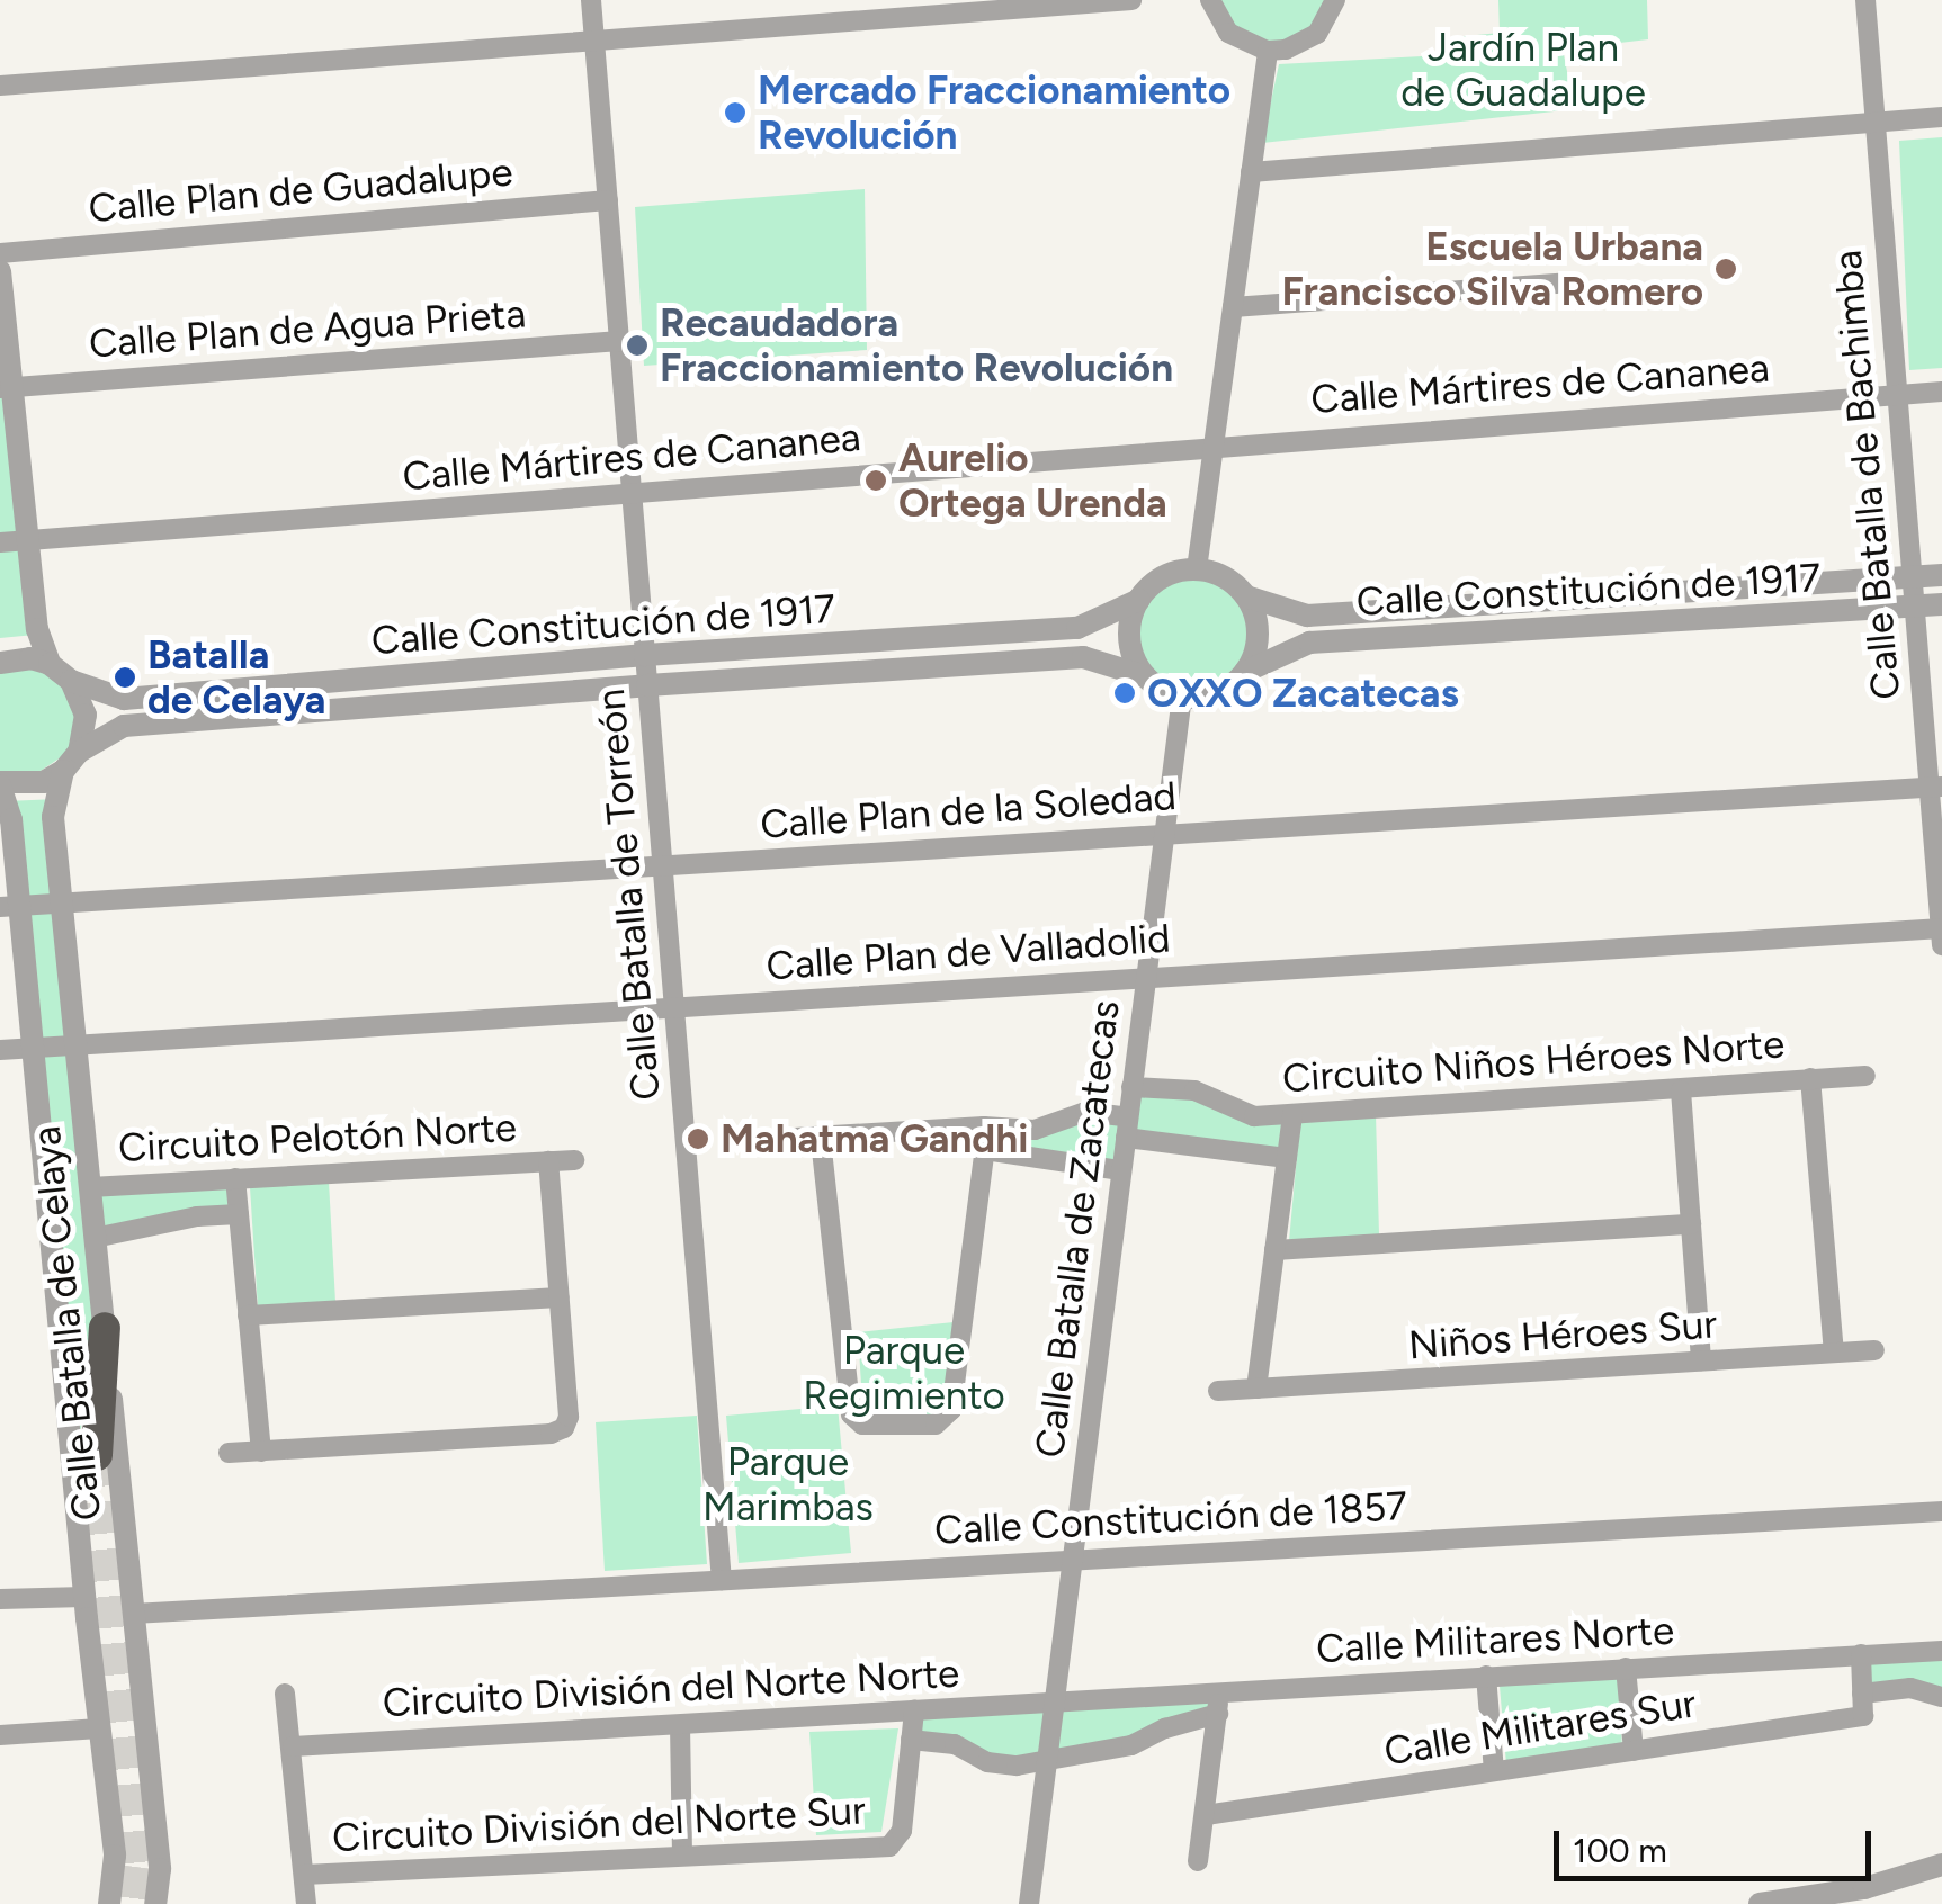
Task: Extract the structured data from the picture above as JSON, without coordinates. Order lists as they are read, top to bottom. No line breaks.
{"streets":{"street":["Calle Plan de Guadalupe","Calle Plan de Agua Prieta","Calle Mártires de Cananea","Calle Batalla de Bachimba","Calle Constitución de 1917","Calle Plan de la Soledad","Calle Batalla de Torreón","Calle Plan de Valladolid","Circuito Niños Héroes Norte","Circuito Pelotón Norte","Calle Batalla de Zacatecas","Calle Batalla de Celaya","Niños Héroes Sur","Calle Constitución de 1857","Calle Militares Norte","Circuito División del Norte Norte","Calle Militares Sur","Circuito División del Norte Sur"]},"crossings":[["Calle Plan de Guadalupe","Calle Batalla de Torreón"],["Calle Plan de Agua Prieta","Calle Batalla de Torreón"],["Calle Mártires de Cananea","Calle Batalla de Bachimba"],["Calle Mártires de Cananea","Calle Batalla de Torreón"],["Calle Batalla de Bachimba","Calle Constitución de 1917"],["Calle Batalla de Bachimba","Calle Plan de la Soledad"],["Calle Batalla de Bachimba","Calle Plan de Valladolid"],["Calle Constitución de 1917","Calle Batalla de Torreón"],["Calle Constitución de 1917","Calle Batalla de Zacatecas"],["Calle Constitución de 1917","Calle Batalla de Celaya"],["Calle Plan de la Soledad","Calle Batalla de Torreón"],["Calle Plan de la Soledad","Calle Batalla de Zacatecas"],["Calle Plan de la Soledad","Calle Batalla de Celaya"],["Calle Batalla de Torreón","Calle Plan de Valladolid"],["Calle Batalla de Torreón","Calle Constitución de 1857"],["Calle Plan de Valladolid","Calle Batalla de Zacatecas"],["Calle Plan de Valladolid","Calle Batalla de Celaya"],["Circuito Niños Héroes Norte","Calle Batalla de Zacatecas"],["Circuito Pelotón Norte","Calle Batalla de Celaya"],["Calle Batalla de Zacatecas","Calle Constitución de 1857"],["Calle Batalla de Zacatecas","Calle Militares Norte"],["Calle Batalla de Zacatecas","Circuito División del Norte Norte"],["Calle Batalla de Celaya","Calle Constitución de 1857"],["Calle Militares Norte","Circuito División del Norte Norte"]],"parks":["Jardín Plan de Guadalupe","Parque Regimiento","Parque Marimbas"],"places":["Mercado Fraccionamiento Revolución","Escuela Urbana Francisco Silva Romero","Recaudadora Fraccionamiento Revolución","Aurelio Ortega Urenda","Batalla de Celaya","OXXO Zacatecas","Mahatma Gandhi"],"scale_bar":"100 m"}
